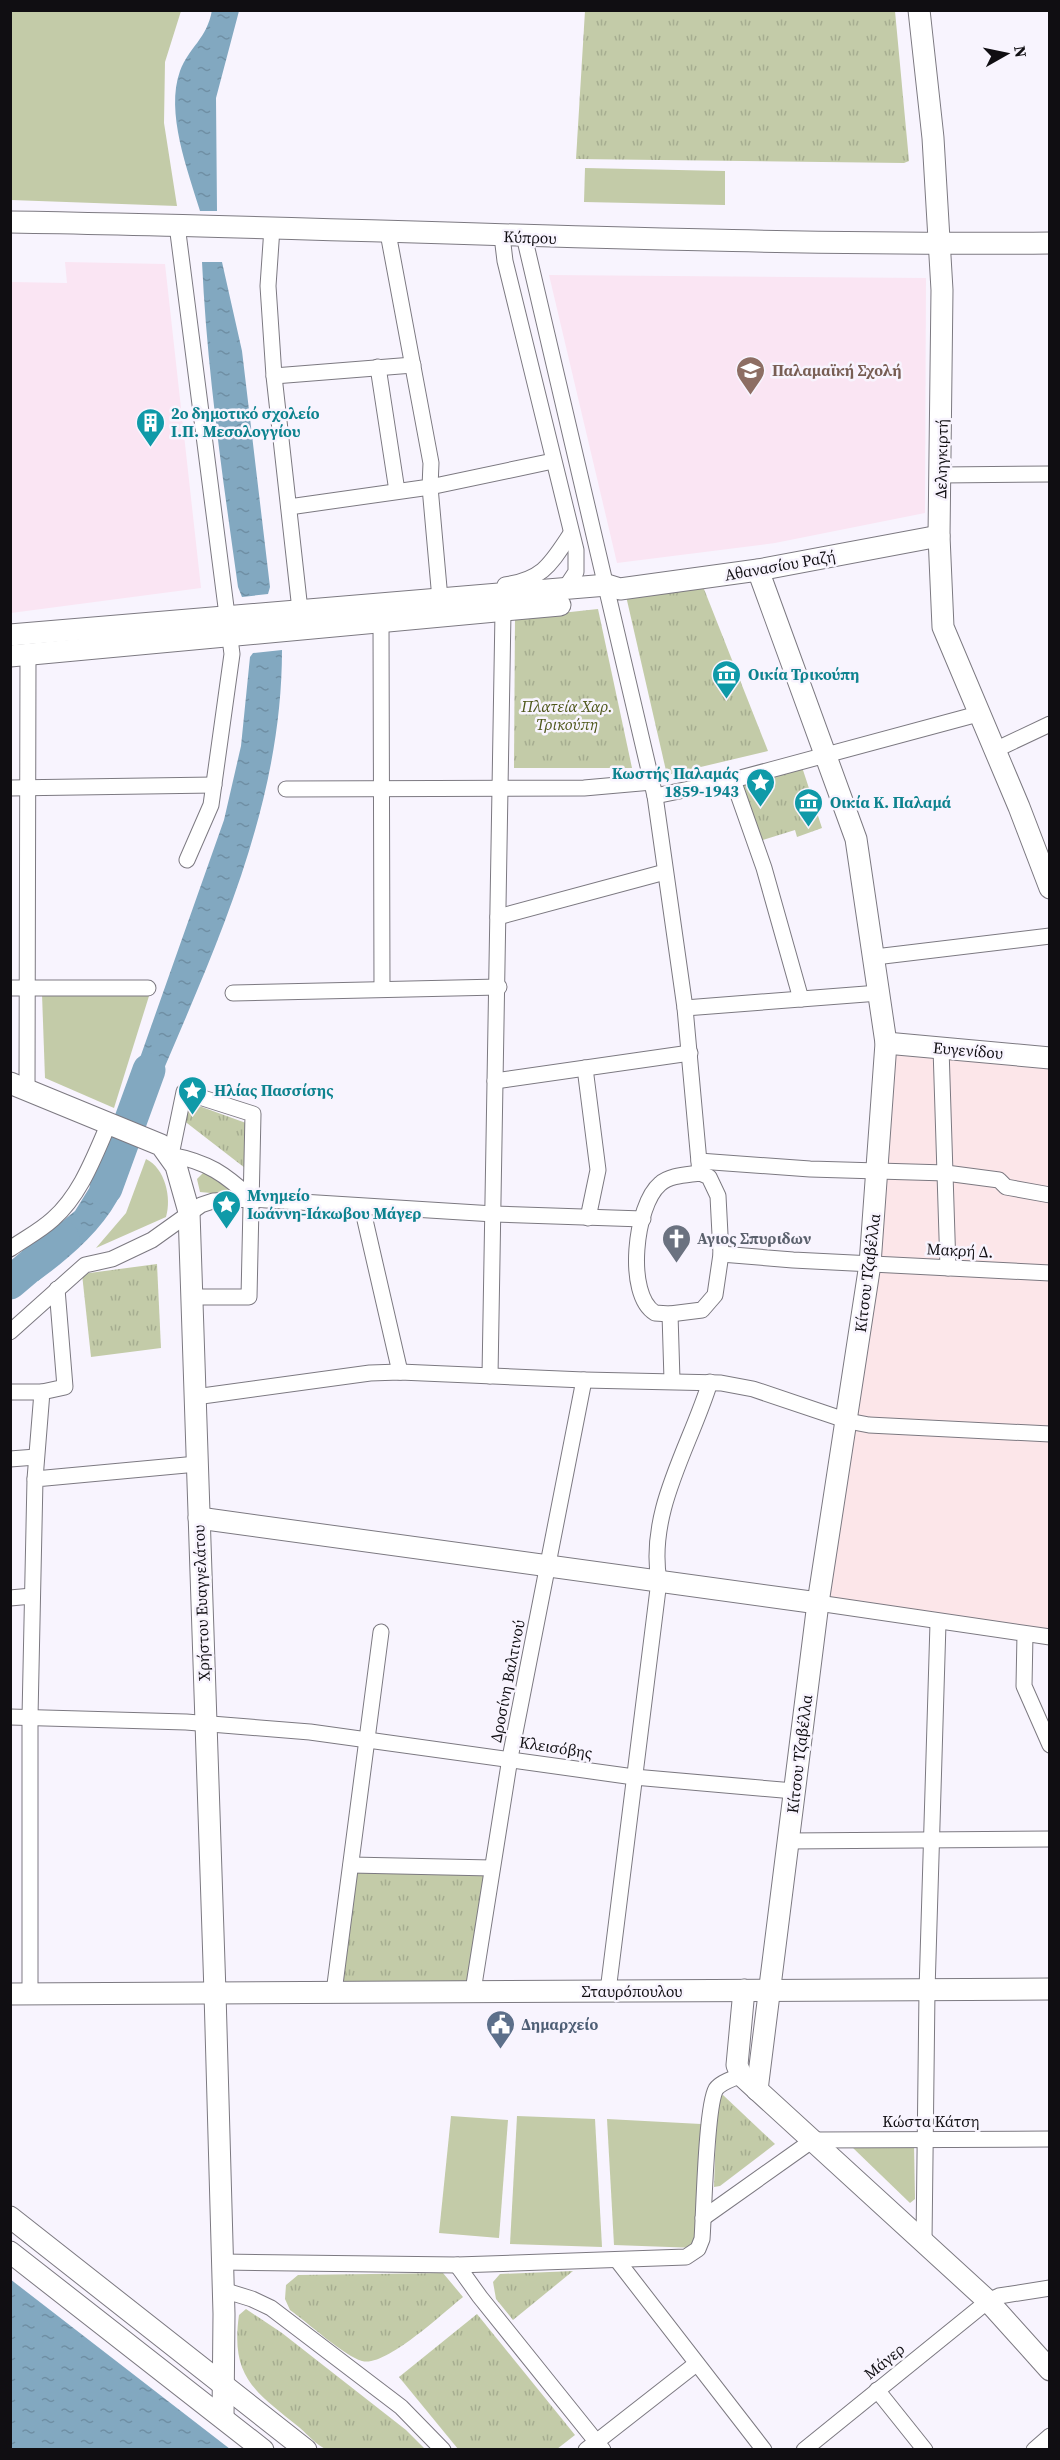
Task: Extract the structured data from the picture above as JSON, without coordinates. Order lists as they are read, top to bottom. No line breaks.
{"streets":{"street":["Κύπρου","Δεληγκιρτή","Αθανασίου Ραζή","Ευγενίδου","Μακρή Δ.","Κίτσου Τζαβέλλα","Χρήστου Ευαγγελάτου","Δροσίνη Βαλτινού","Κλεισόβης","Σταυρόπουλου","Κώστα Κάτση","Μάγερ"]},"crossings":[["Κύπρου","Δεληγκιρτή"],["Δεληγκιρτή","Αθανασίου Ραζή"],["Αθανασίου Ραζή","Κίτσου Τζαβέλλα"],["Ευγενίδου","Κίτσου Τζαβέλλα"],["Μακρή Δ.","Κίτσου Τζαβέλλα"],["Κίτσου Τζαβέλλα","Κλεισόβης"],["Κίτσου Τζαβέλλα","Σταυρόπουλου"],["Χρήστου Ευαγγελάτου","Κλεισόβης"],["Χρήστου Ευαγγελάτου","Σταυρόπουλου"],["Δροσίνη Βαλτινού","Κλεισόβης"],["Δροσίνη Βαλτινού","Σταυρόπουλου"]],"parks":["Πλατεία Χαρ. Τρικούπη"],"places":{"school or university":["Παλαμαϊκή Σχολή"],"building":["2ο δημοτικό σχολείο Ι.Π. Μεσολογγίου"],"museum":["Οικία Τρικούπη","Οικία Κ. Παλαμά"],"place":["Κωστής Παλαμάς 1859-1943","Ηλίας Πασσίσης","Μνημείο Ιωάννη-Ιάκωβου Μάγερ"],"church":["Αγιος Σπυριδων"],"public building":["Δημαρχείο"]},"north":"right"}
